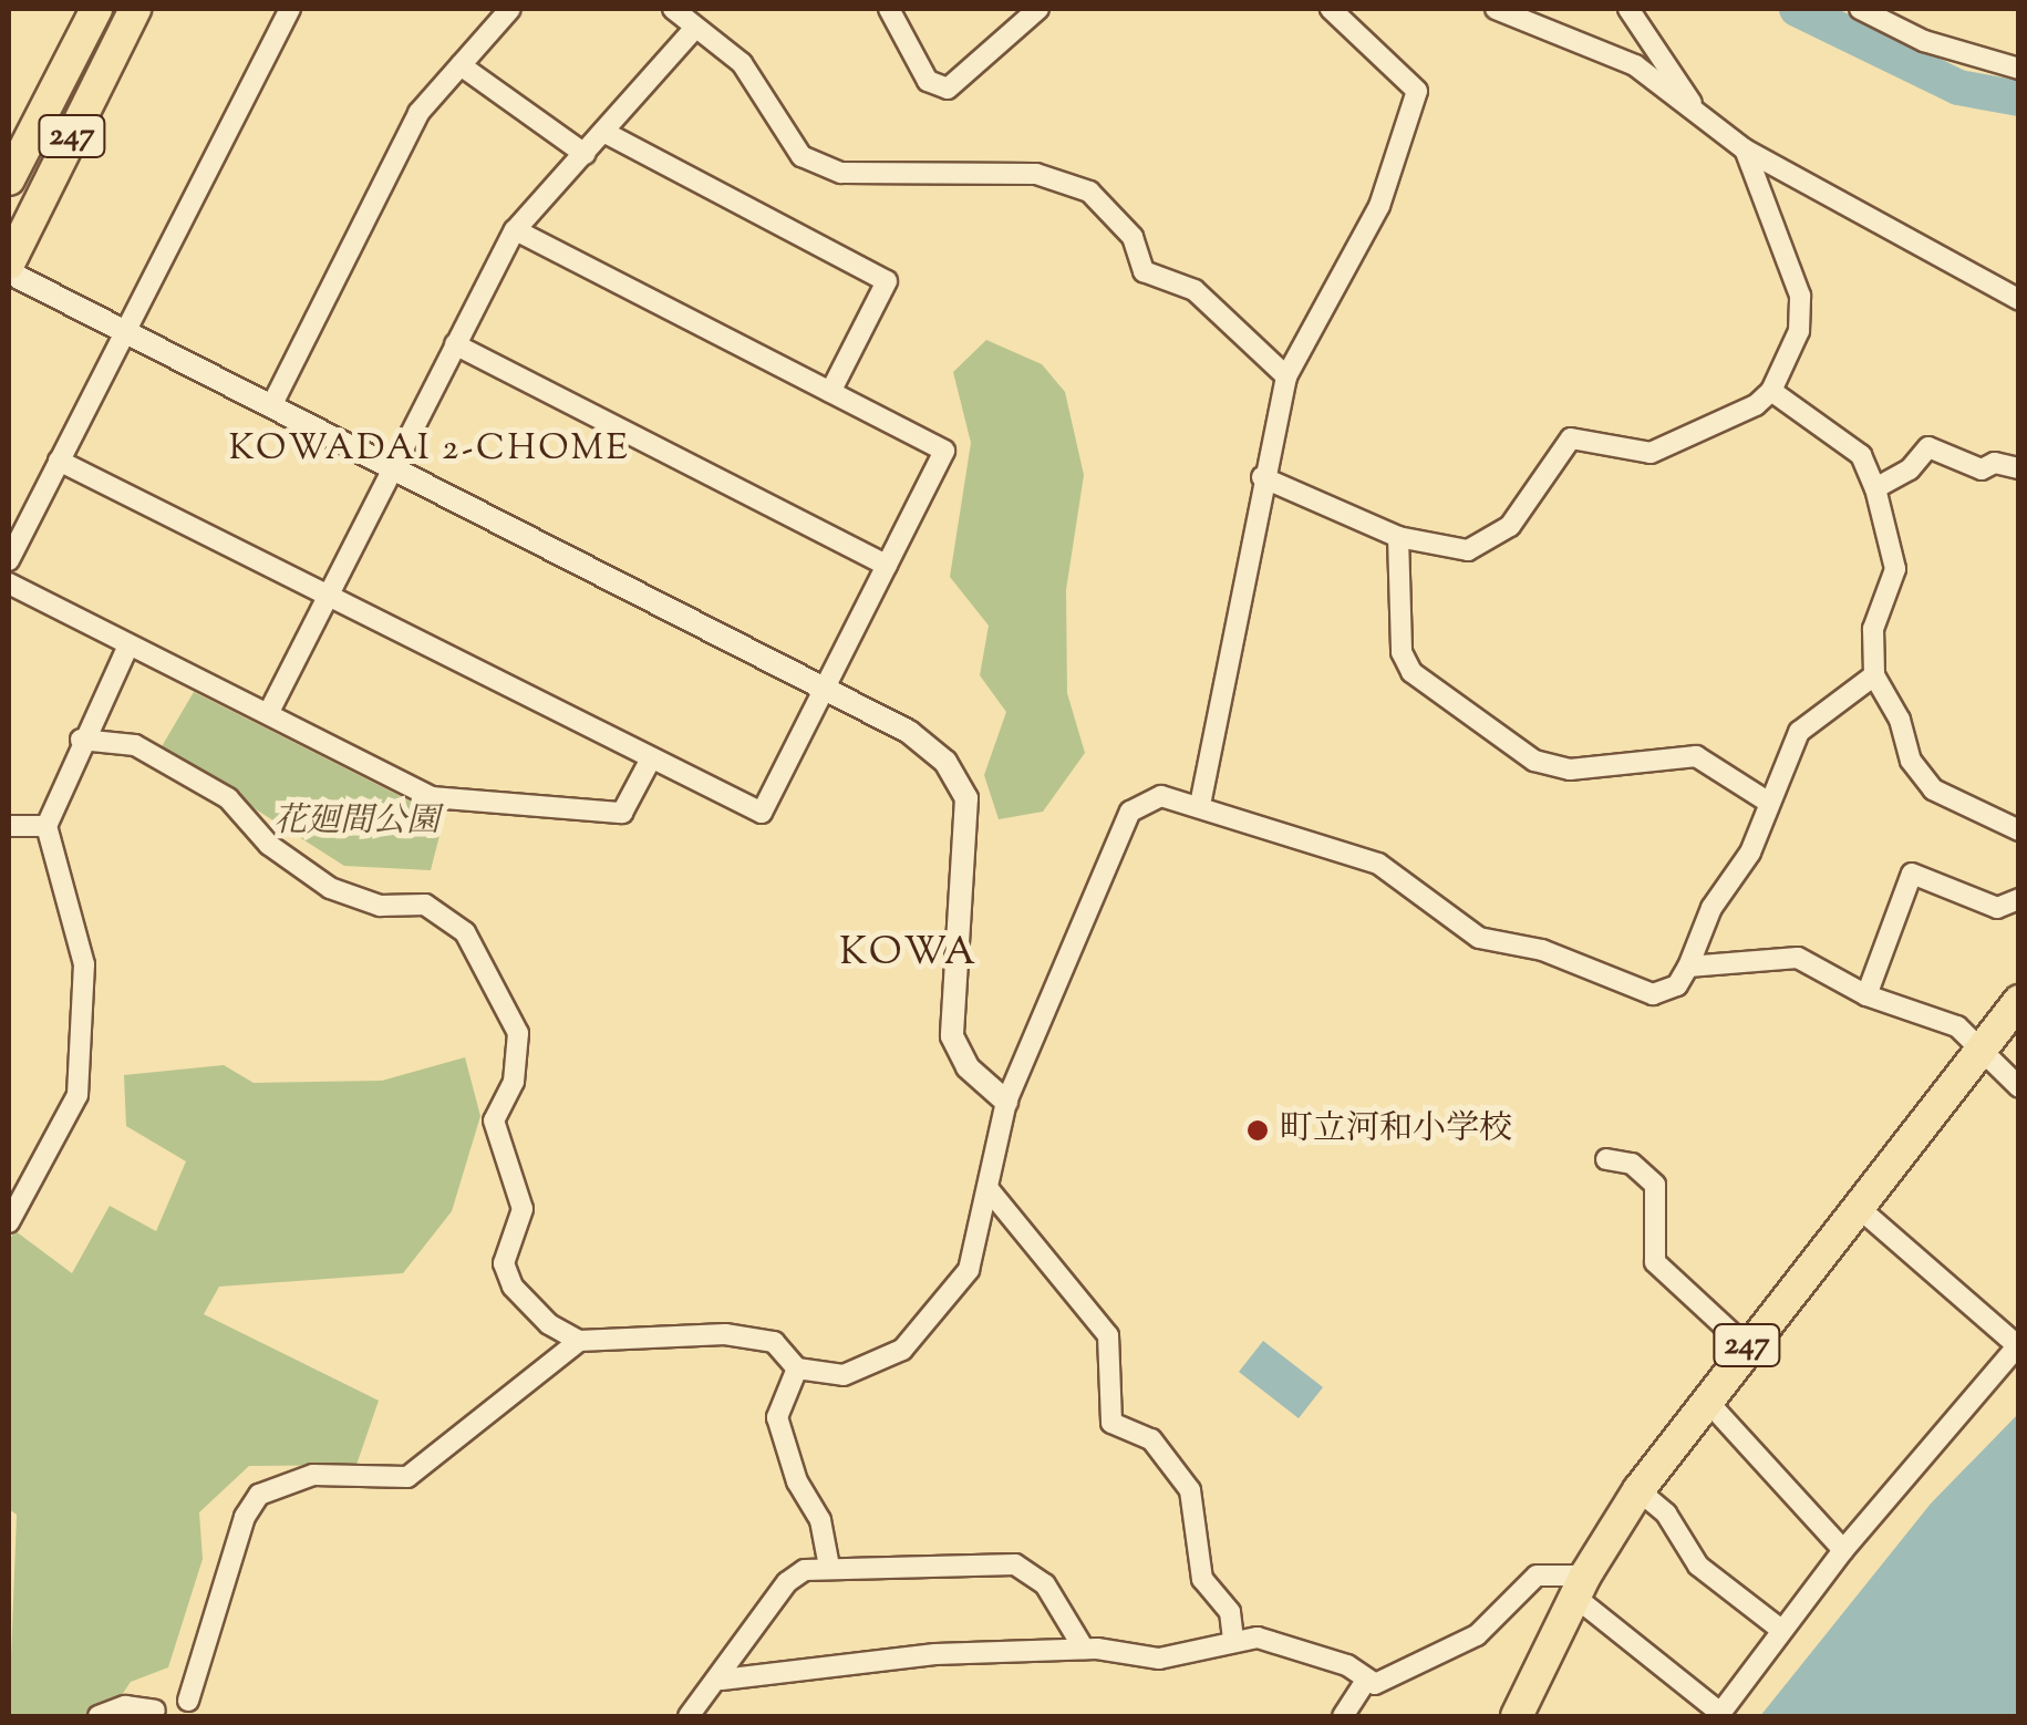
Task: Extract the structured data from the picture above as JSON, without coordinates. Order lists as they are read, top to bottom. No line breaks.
{"streets":{"highway":["247"]},"districts":["KOWADAI 2-CHOME","KOWA"],"parks":["花廻間公園"],"places":["町立河和小学校"]}
